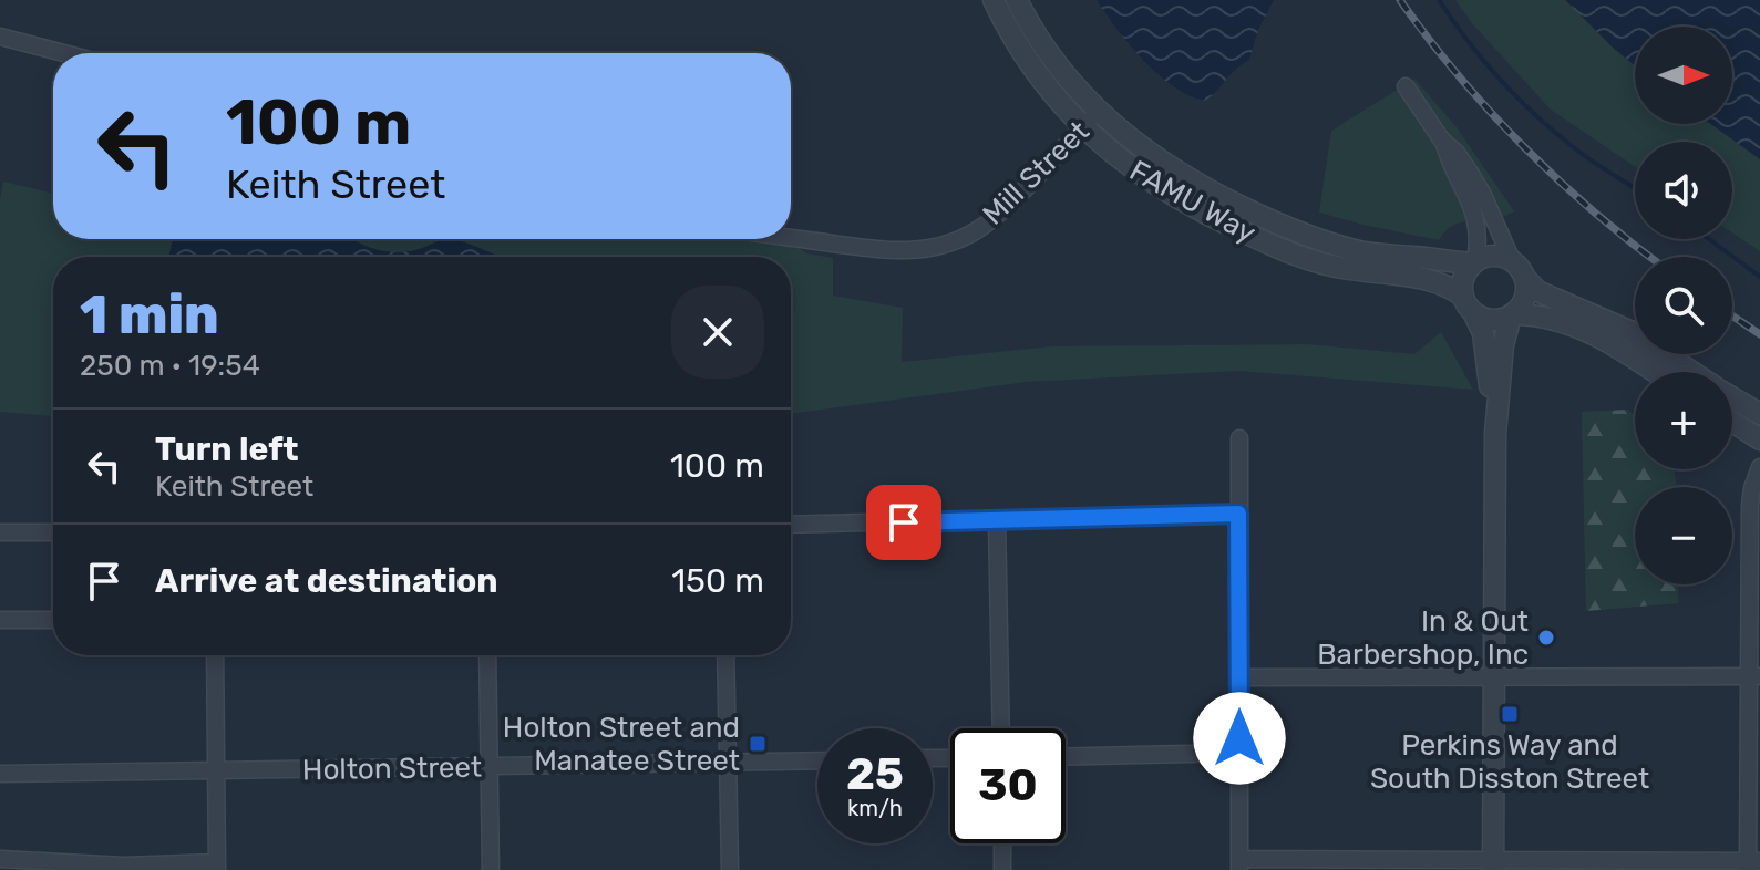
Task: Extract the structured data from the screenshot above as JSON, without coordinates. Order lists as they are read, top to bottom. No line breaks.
{"streets":{"street":["Mill Street","FAMU Way","Holton Street"]},"crossings":[["Mill Street","FAMU Way"]],"places":{"other":["In & Out Barbershop, Inc"],"transit":["Perkins Way and South Disston Street","Holton Street and Manatee Street"]},"north":"right","page":{"map_buttons":["+","−"],"turn":["100 m","Keith Street"],"heading":["1 min","250 m · 19:54"],"list":[{"name":"Turn left","note":"Keith Street","value":"100 m"},{"name":"Arrive at destination","value":"150 m"}],"speed":"25 km/h","limit":"30"}}
